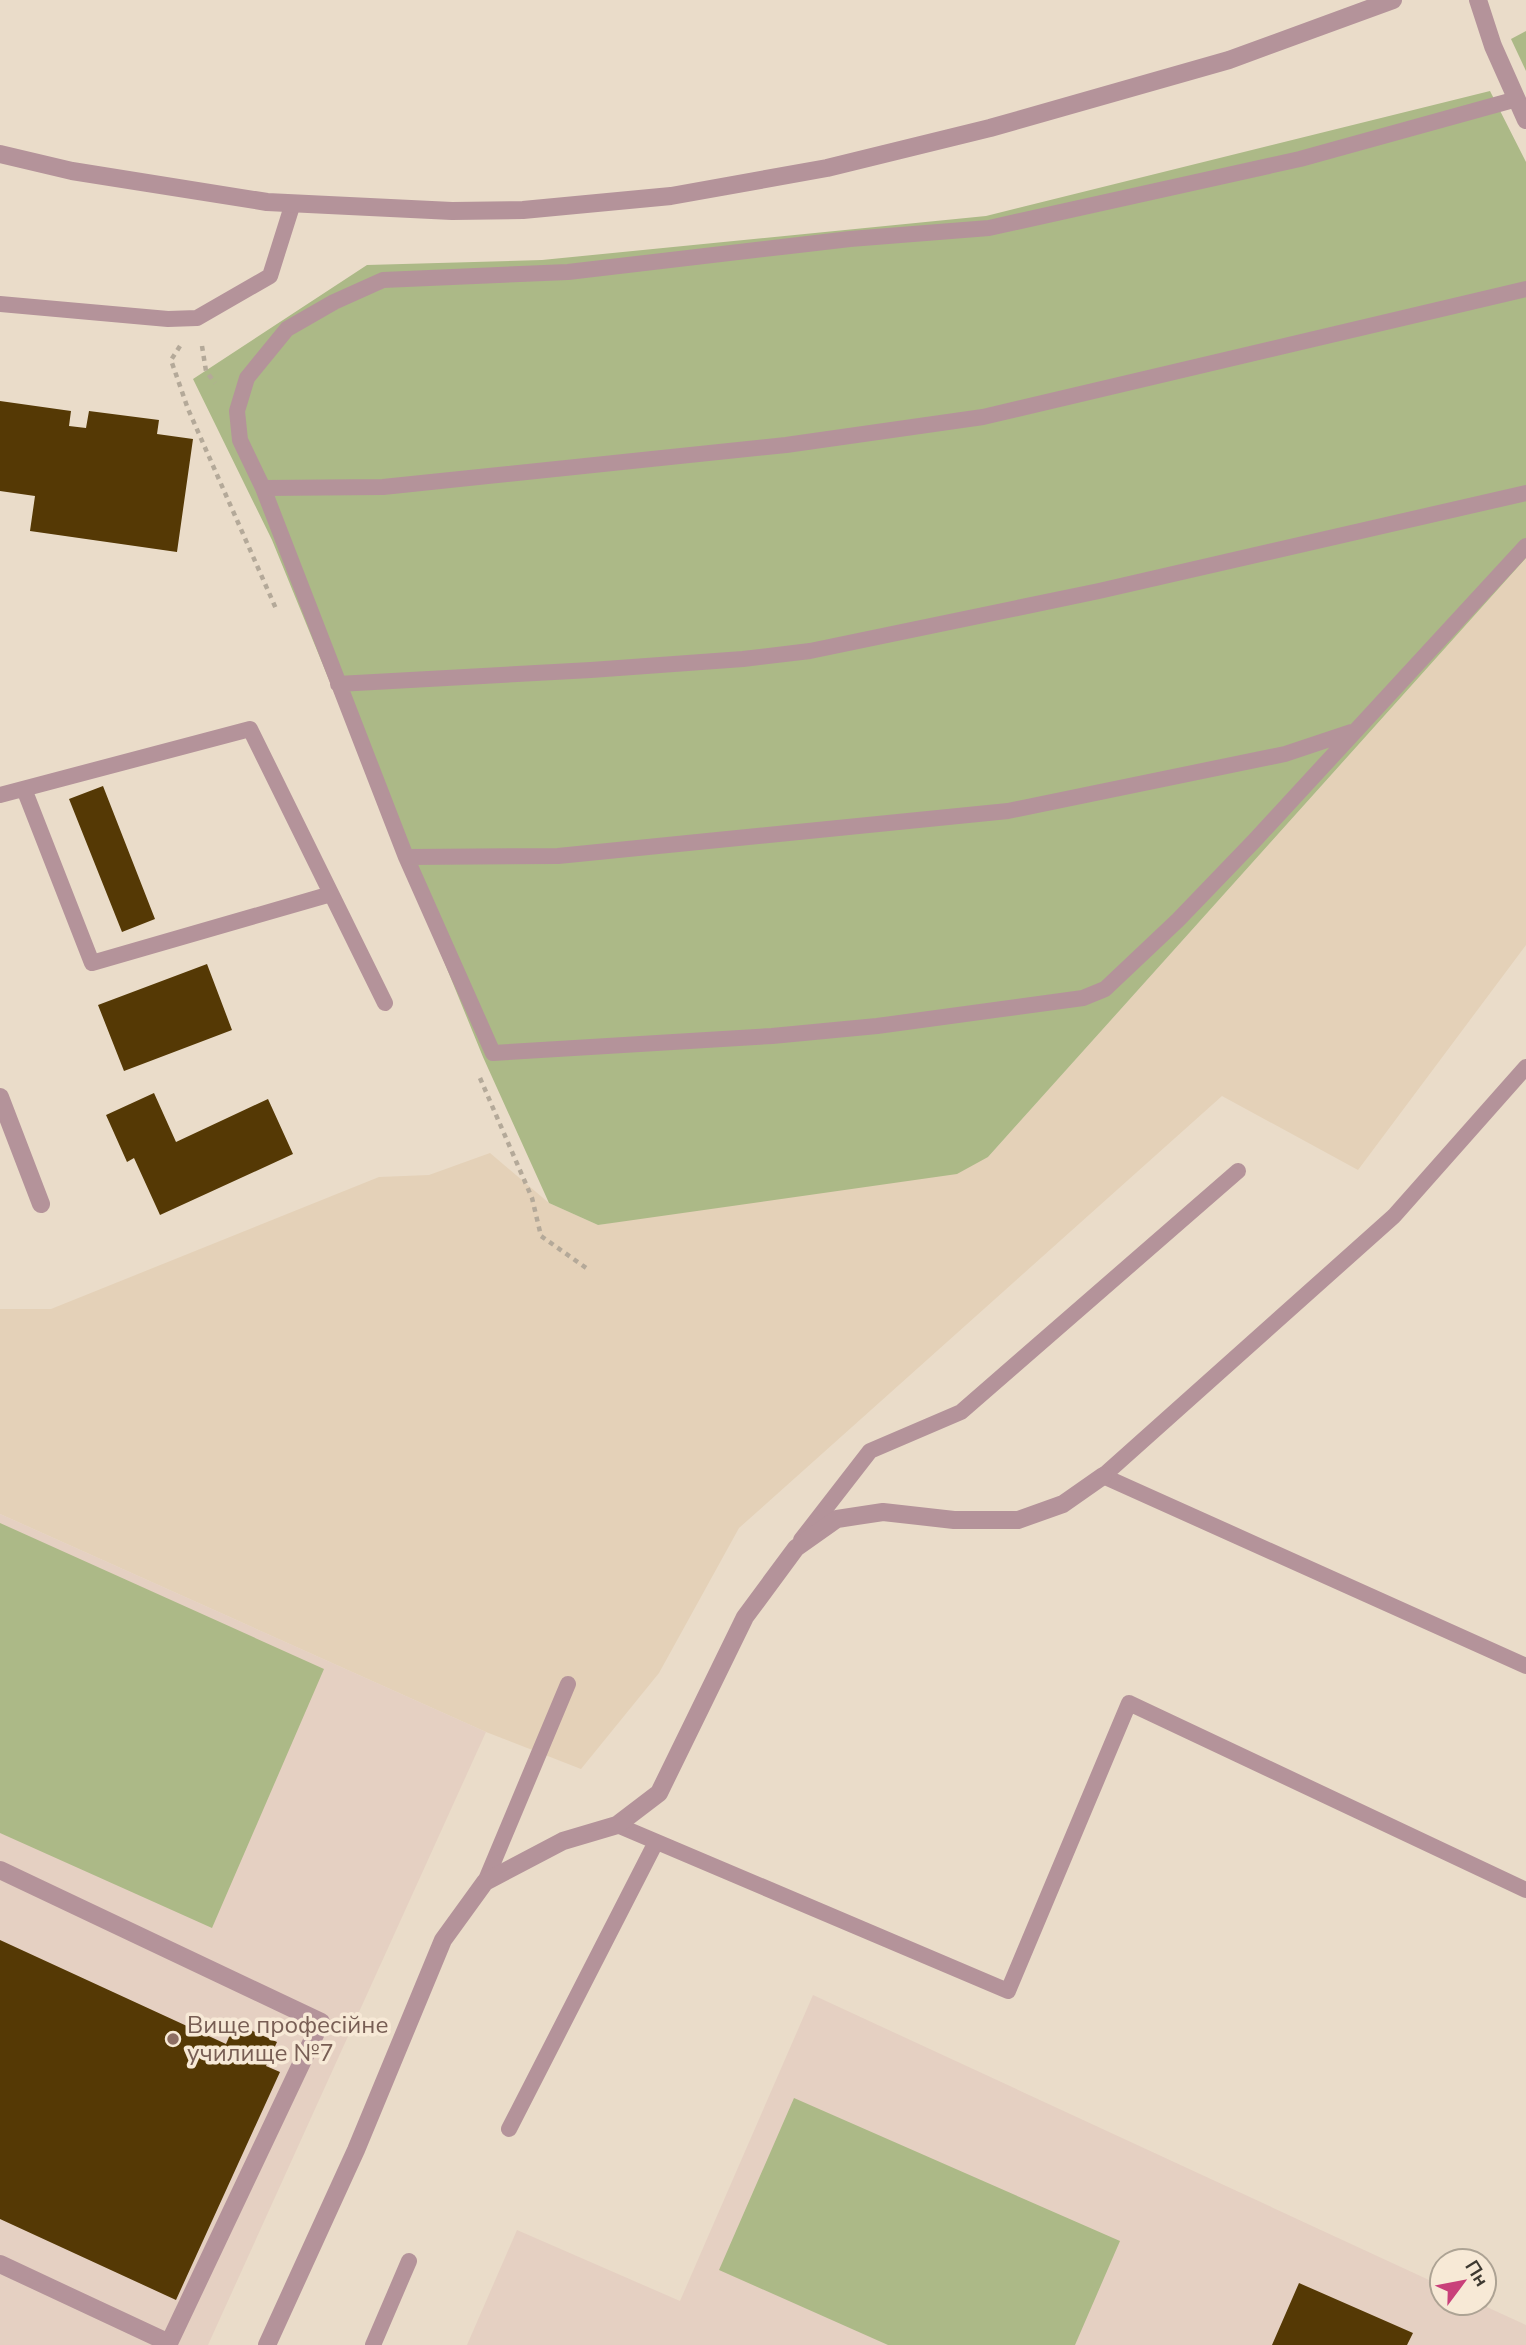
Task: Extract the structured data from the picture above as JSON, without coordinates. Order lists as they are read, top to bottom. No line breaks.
{"places":["Вище професійне училище №7"],"north":"top right"}
